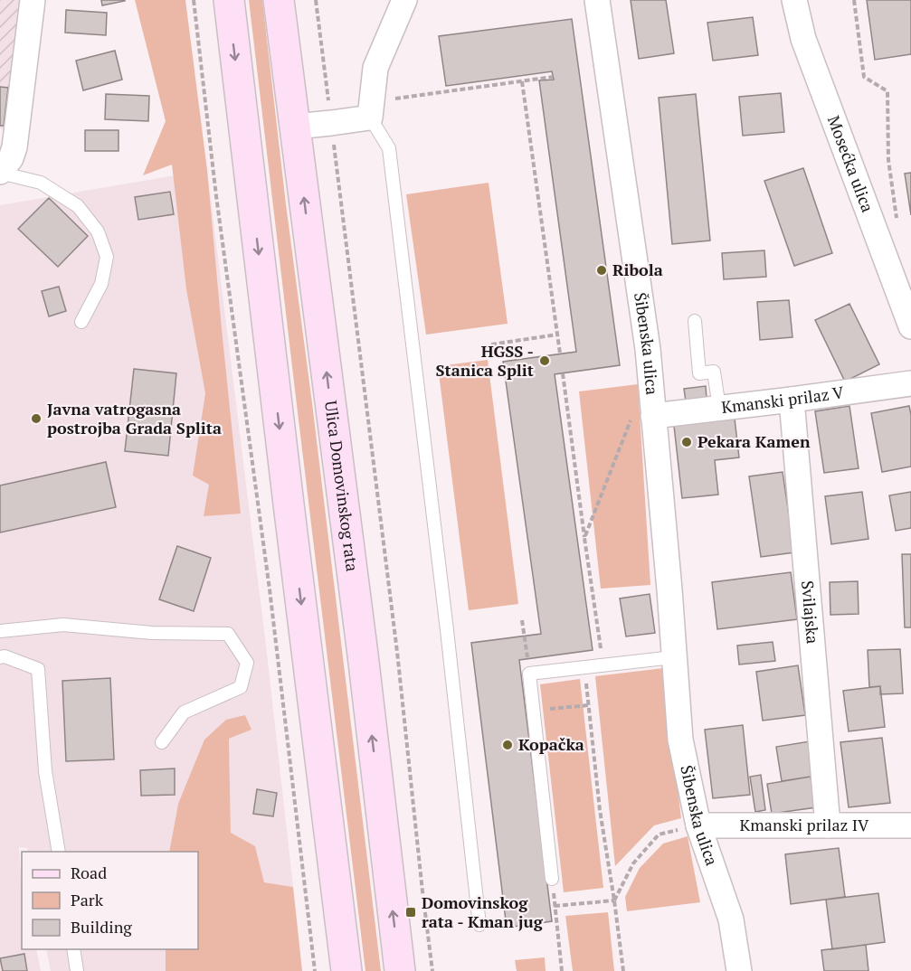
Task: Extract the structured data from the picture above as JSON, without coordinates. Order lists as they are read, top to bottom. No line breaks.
{"streets":{"main road":["Ulica Domovinskog rata"],"street":["Mosećka ulica","Šibenska ulica","Kmanski prilaz V","Svilajska","Kmanski prilaz IV"]},"crossings":[["Šibenska ulica","Kmanski prilaz V"],["Šibenska ulica","Kmanski prilaz IV"],["Kmanski prilaz V","Svilajska"],["Svilajska","Kmanski prilaz IV"]],"places":{"other":["Ribola","HGSS - Stanica Split","Javna vatrogasna postrojba Grada Splita","Pekara Kamen","Kopačka"],"transit":["Domovinskog rata - Kman jug"]},"legend":["Road","Park","Building"]}
